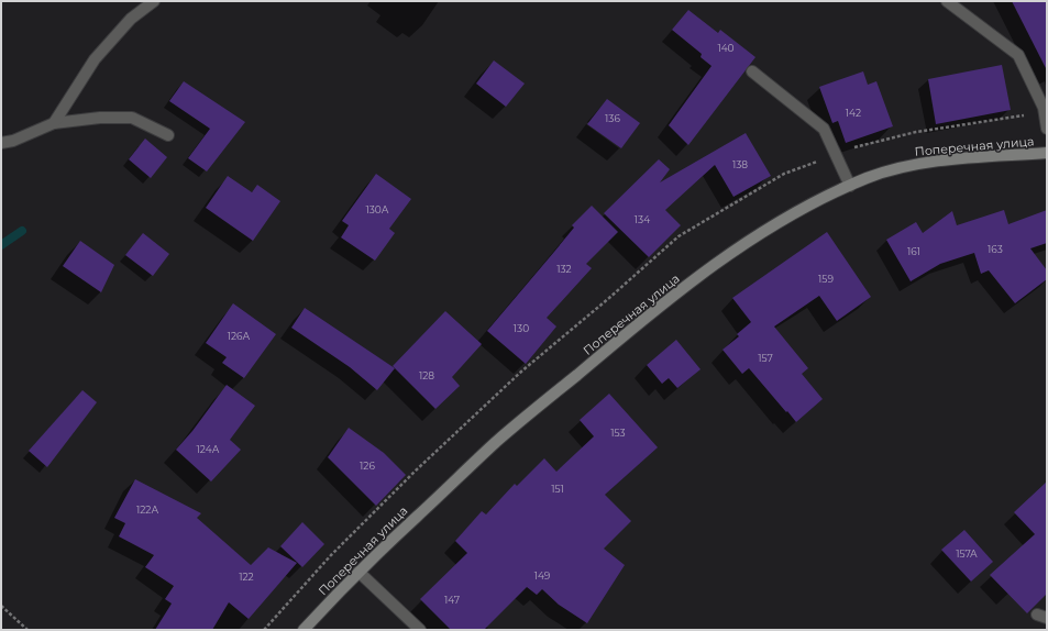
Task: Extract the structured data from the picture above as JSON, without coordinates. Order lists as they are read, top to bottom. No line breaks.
{"streets":{"main road":["Поперечная улица"]},"house_numbers":["140","142","136","138","130А","134","163","161","132","159","130","126А","157","128","153","124А","126","151","122А","157А","149","122","147"]}
